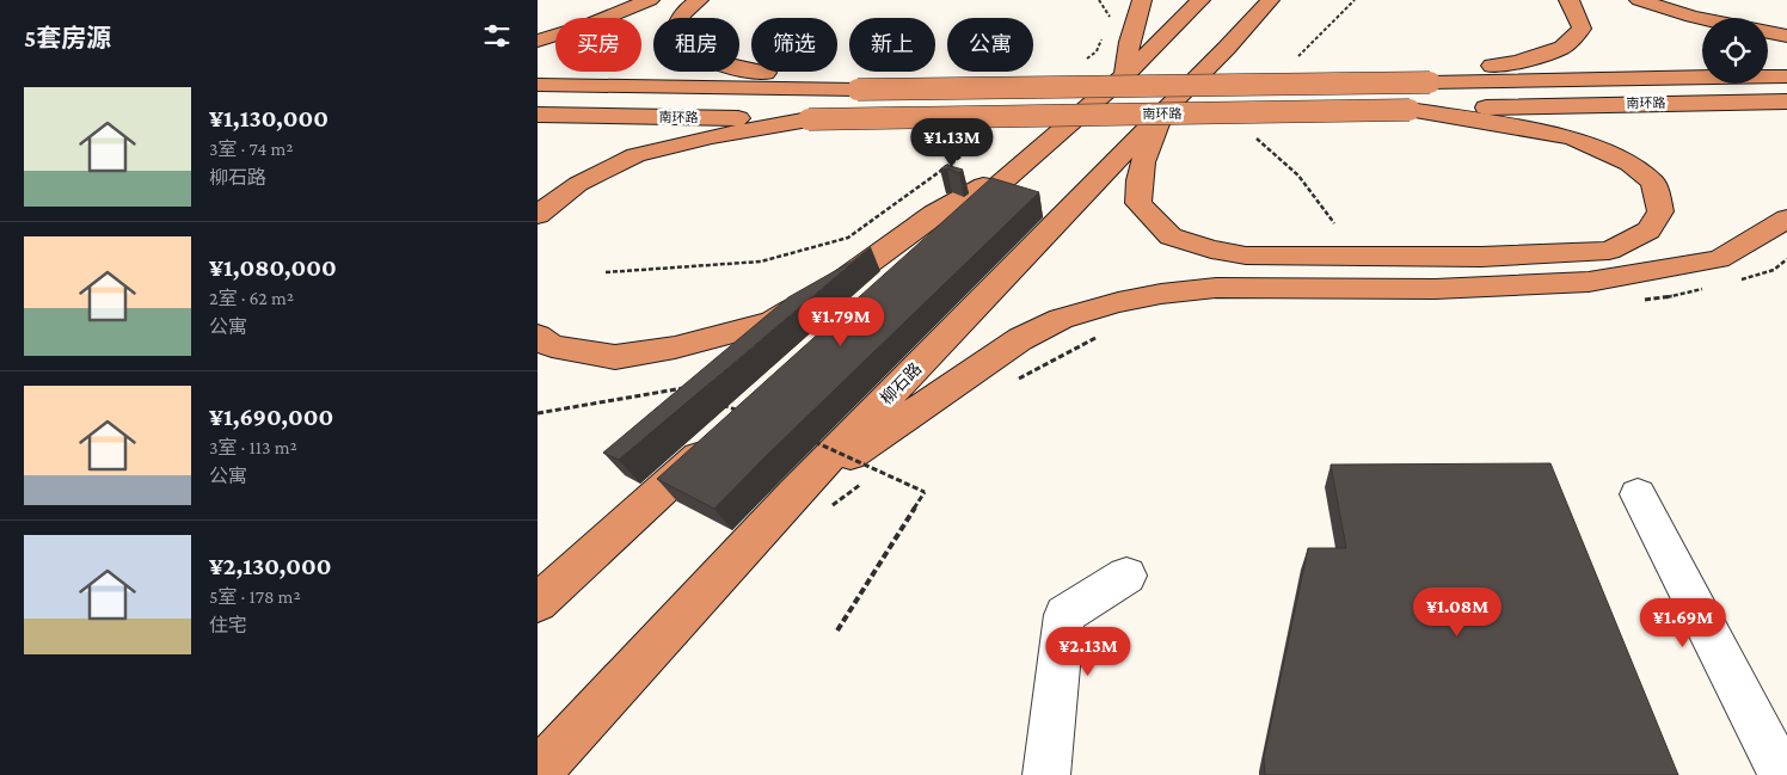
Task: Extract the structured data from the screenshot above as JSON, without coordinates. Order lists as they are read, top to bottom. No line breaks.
{"streets":{"highway":["南环路","柳石路"]},"page":{"heading":"5套房源","chip":["买房","租房","筛选","新上","公寓"],"list":[{"name":"¥1,130,000","note":"3室 · 74 m² · 柳石路"},{"name":"¥1,080,000","note":"2室 · 62 m² · 公寓"},{"name":"¥1,690,000","note":"3室 · 113 m² · 公寓"},{"name":"¥2,130,000","note":"5室 · 178 m² · 住宅"}],"price":["¥1.13M","¥1.79M","¥1.08M","¥1.69M","¥2.13M"]}}
